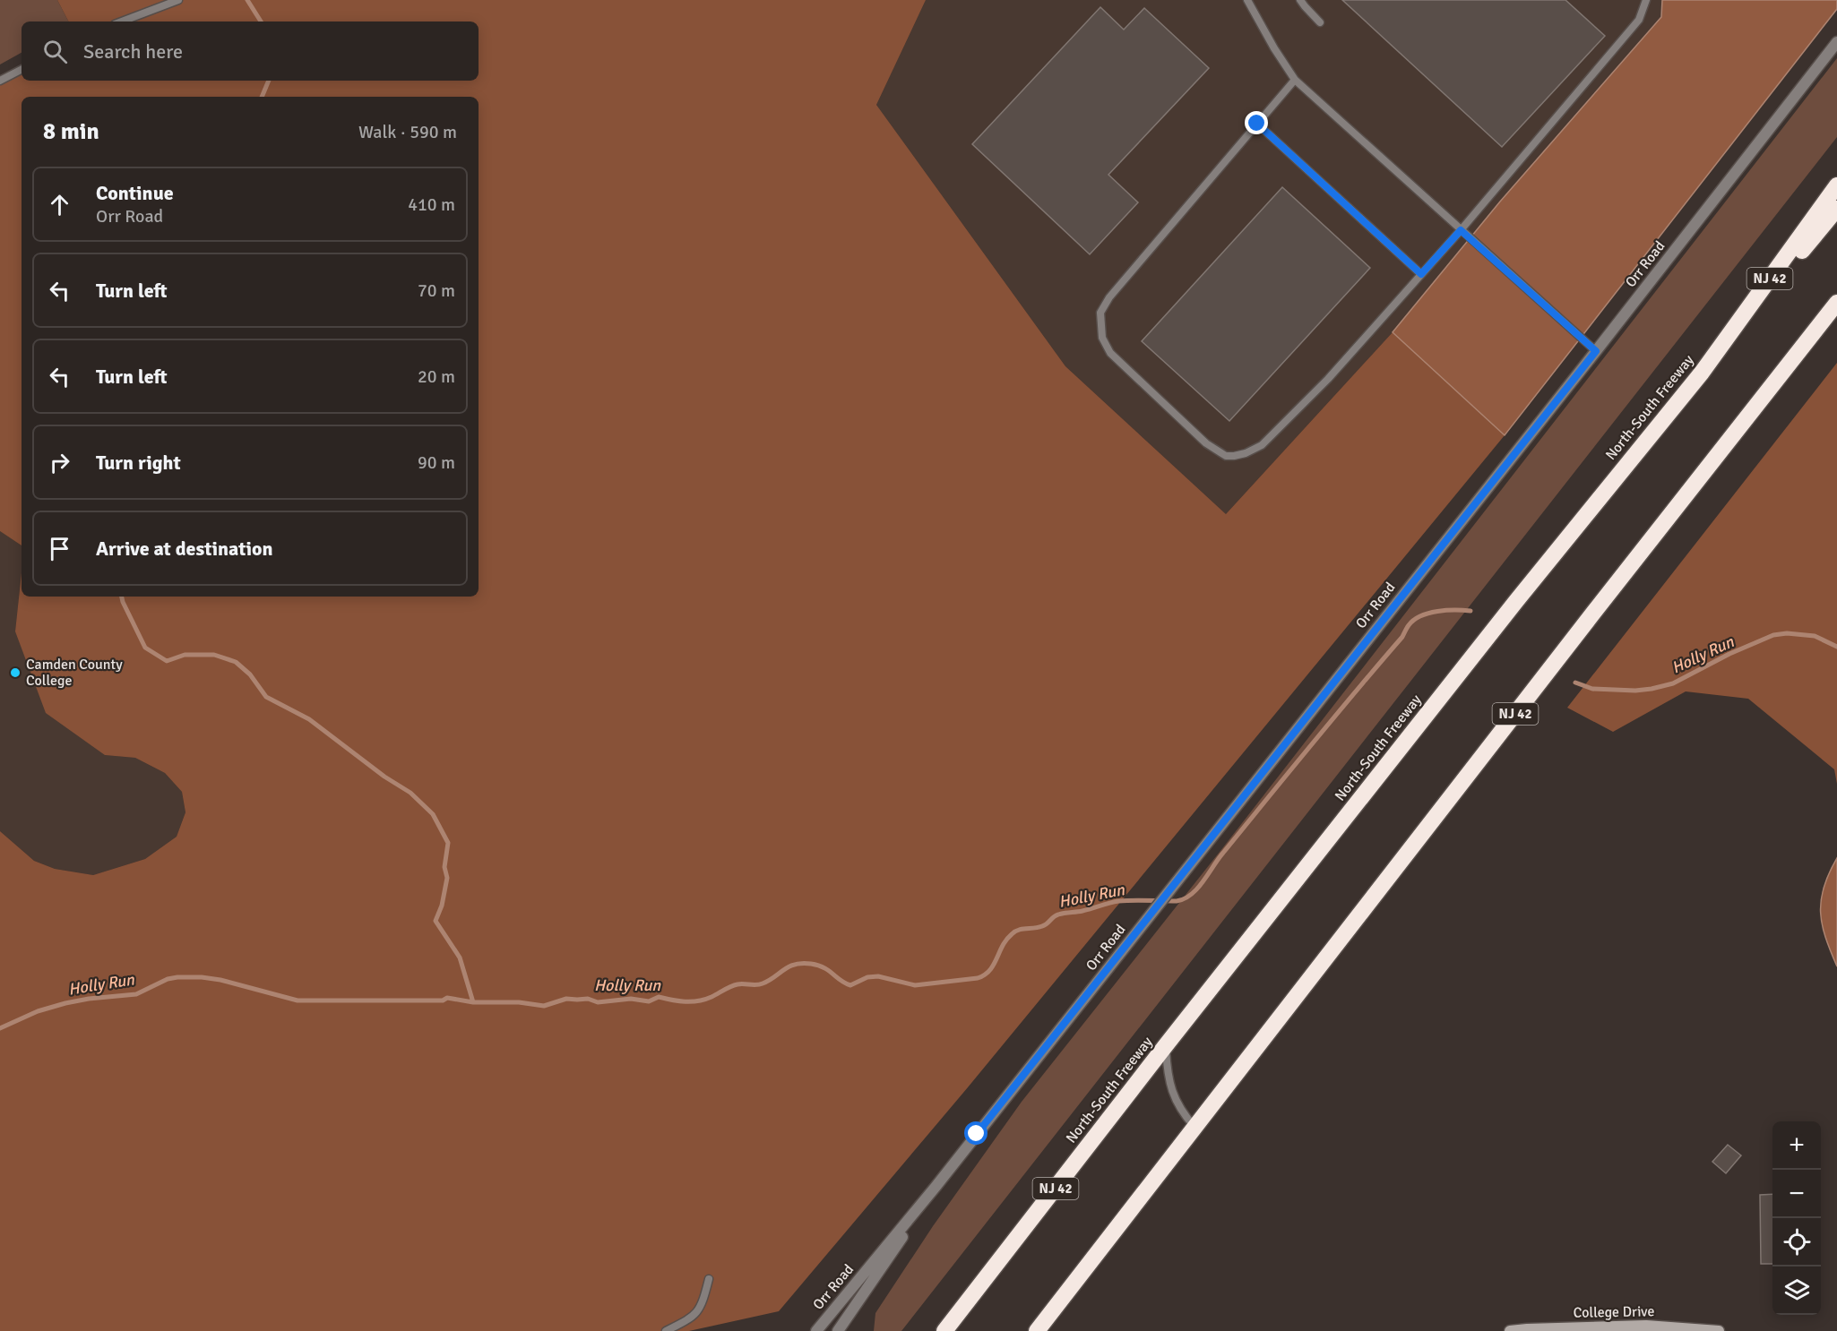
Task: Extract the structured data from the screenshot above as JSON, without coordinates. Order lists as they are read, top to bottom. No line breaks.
{"streets":{"highway":["NJ 42","North-South Freeway"],"main road":["College Drive"],"street":["Orr Road"]},"water":["Holly Run"],"places":["Camden County College"],"page":{"search":"Search here","heading":["8 min","Walk · 590 m"],"list":[["Continue","Orr Road","410 m"],["Turn left","70 m"],["Turn left","20 m"],["Turn right","90 m"],"Arrive at destination"],"map_buttons":["+","−"]}}
